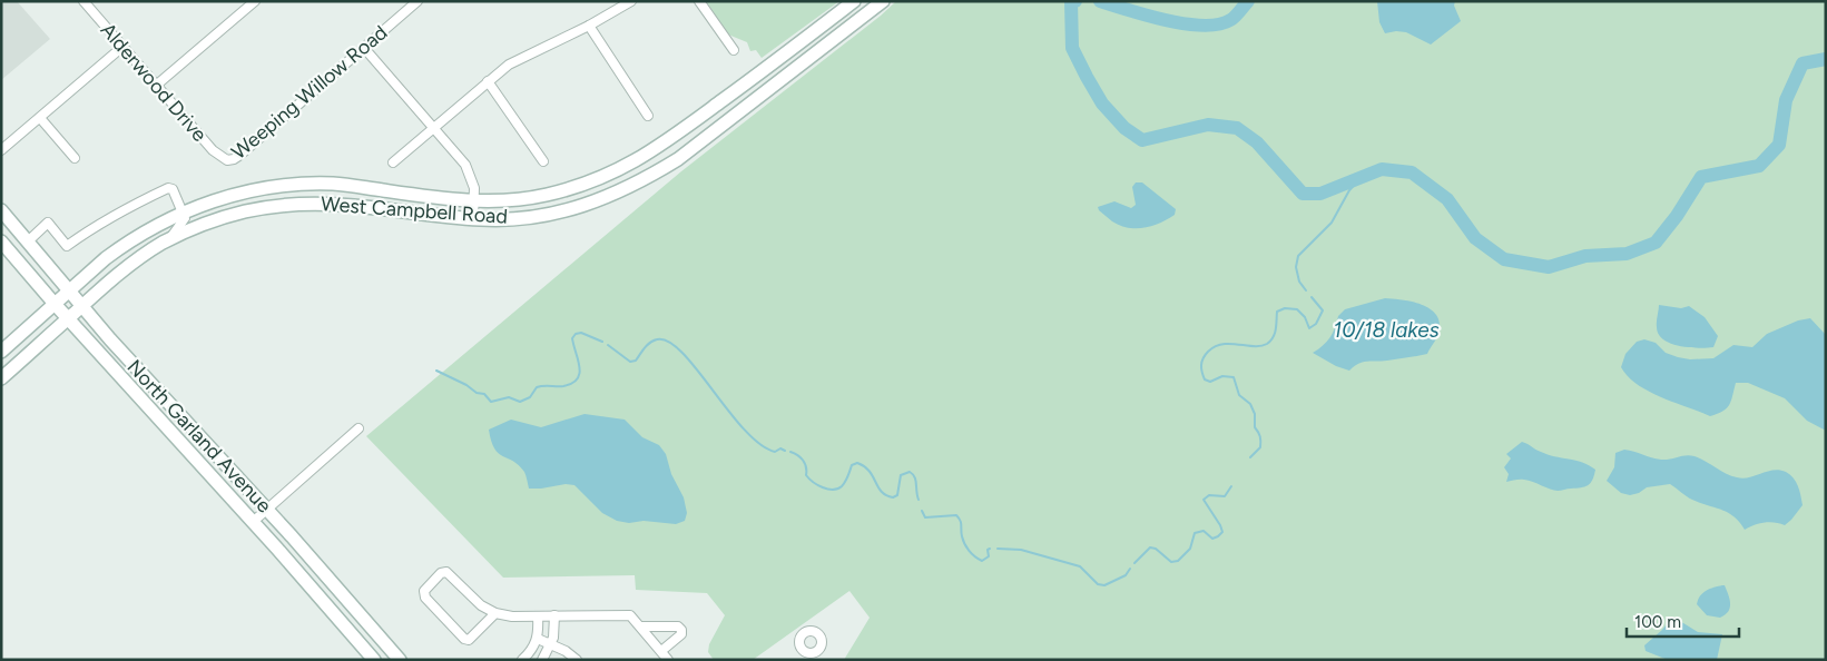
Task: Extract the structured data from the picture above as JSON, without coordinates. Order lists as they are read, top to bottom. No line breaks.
{"streets":{"main road":["West Campbell Road","North Garland Avenue"],"street":["Alderwood Drive","Weeping Willow Road"]},"crossings":[["Alderwood Drive","Weeping Willow Road"],["West Campbell Road","North Garland Avenue"]],"water":["10/18 lakes"],"scale_bar":"100 m"}
